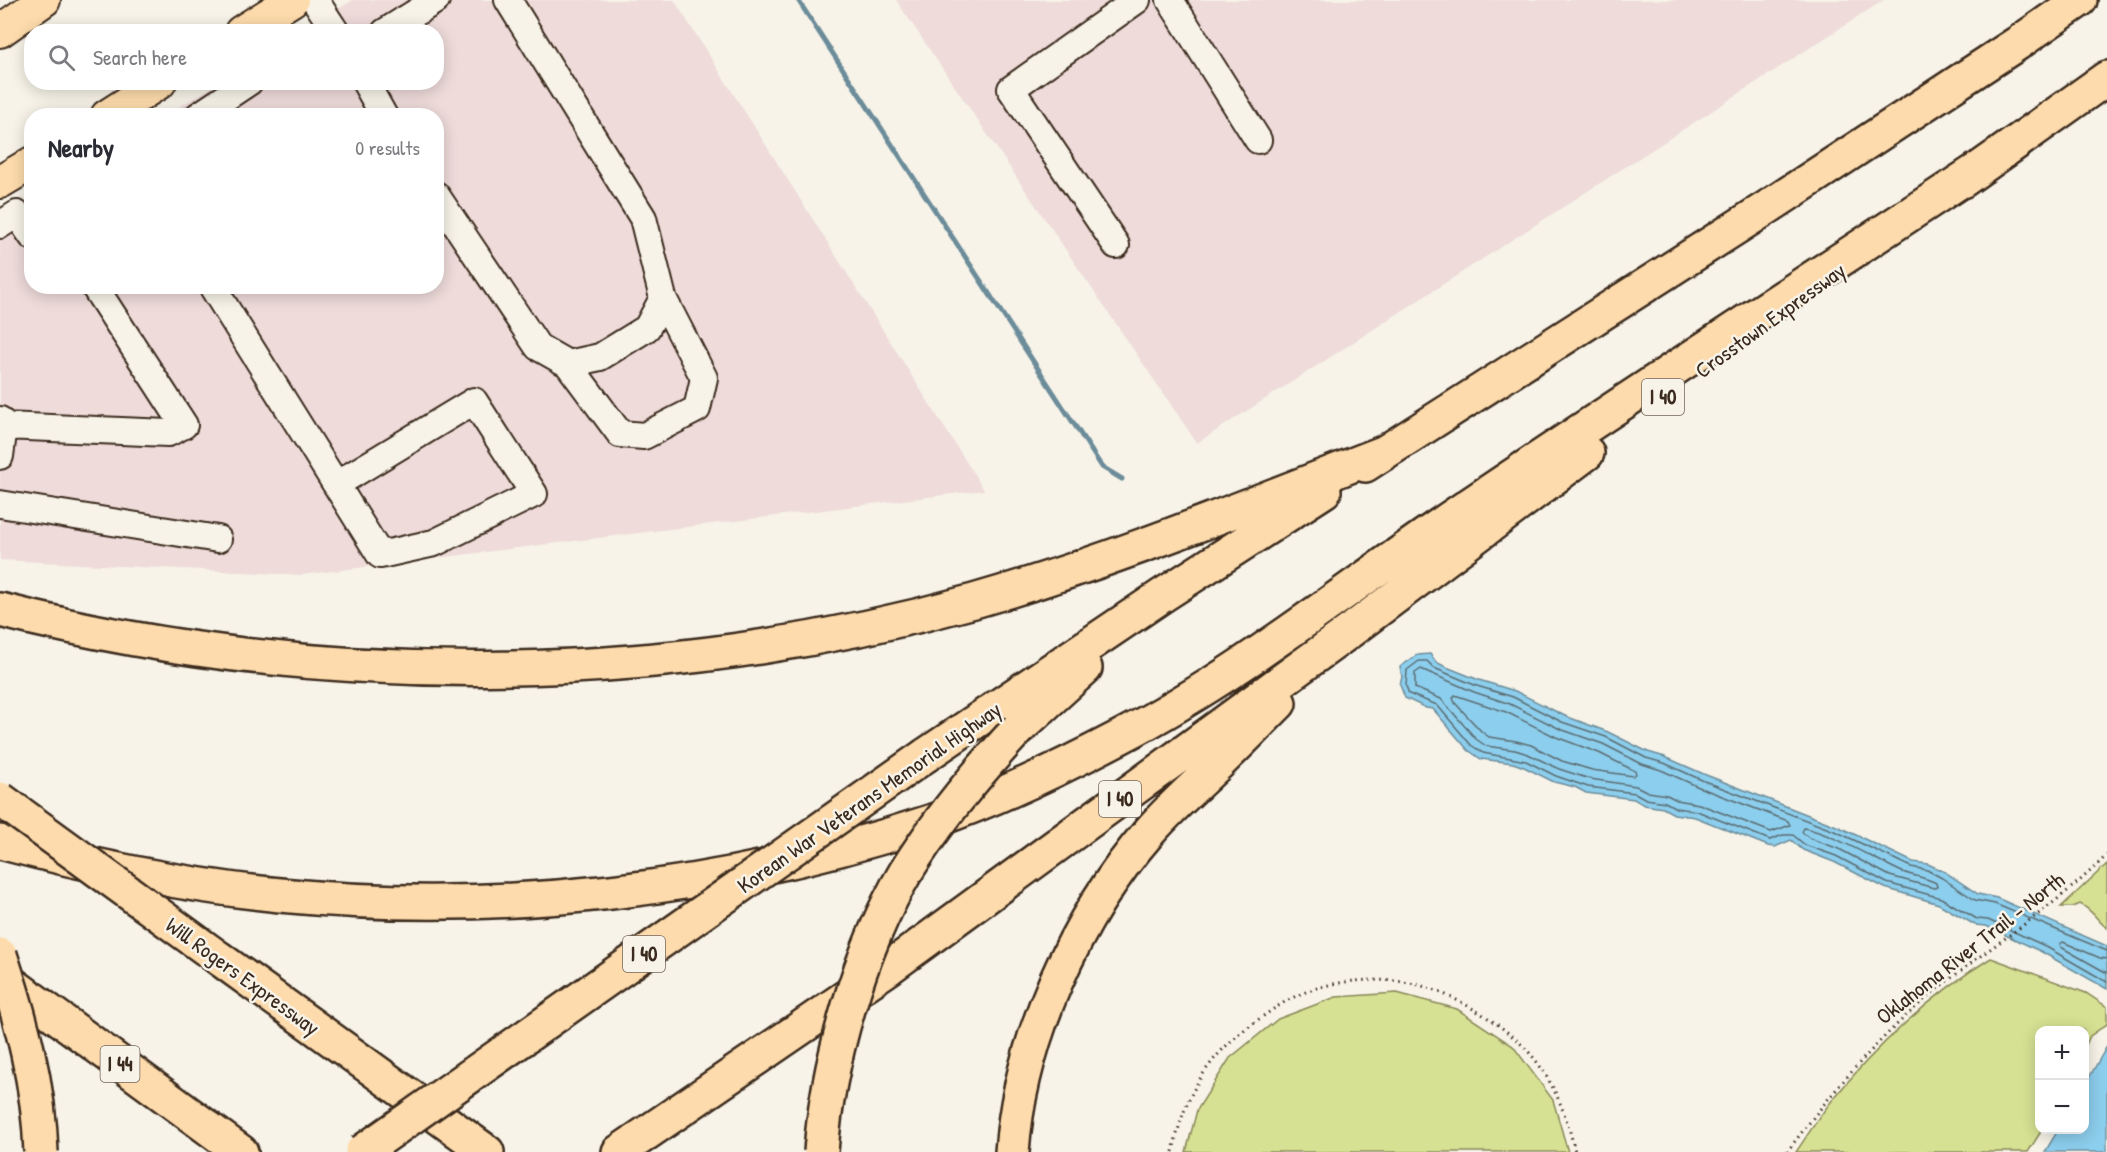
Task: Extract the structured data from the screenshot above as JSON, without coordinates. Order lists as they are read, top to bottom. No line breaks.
{"streets":{"highway":["Crosstown Expressway","I 40","Korean War Veterans Memorial Highway","Will Rogers Expressway","I 44"],"path":["Oklahoma River Trail - North"]},"crossings":[["Crosstown Expressway","I 40"],["I 40","Korean War Veterans Memorial Highway"]],"page":{"search":"Search here","heading":["Nearby","0 results"],"map_buttons":["+","−"]}}
